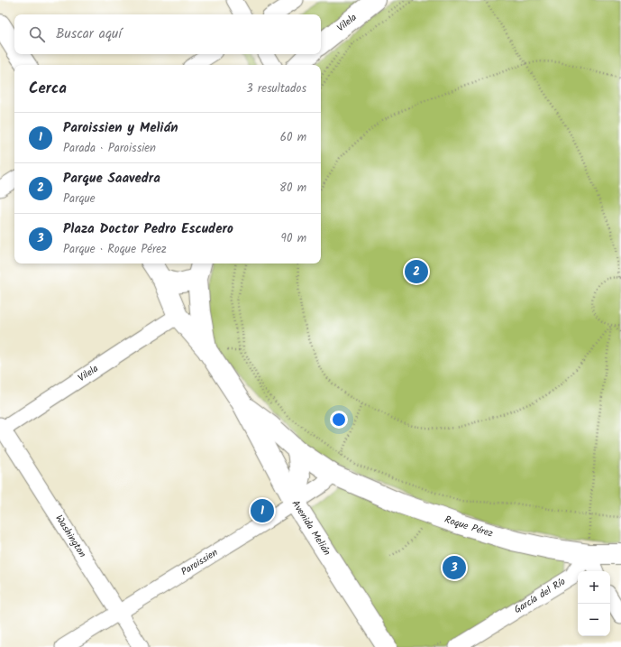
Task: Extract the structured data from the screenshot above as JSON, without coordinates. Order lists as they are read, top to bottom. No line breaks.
{"streets":{"street":["Vilela","Roque Pérez","Avenida Melián","Washington","Paroissien","García del Río"]},"crossings":[["Vilela","Avenida Melián"],["Vilela","Washington"],["Roque Pérez","Avenida Melián"],["Roque Pérez","Paroissien"],["Roque Pérez","García del Río"],["Avenida Melián","Paroissien"],["Washington","Paroissien"]],"page":{"search":"Buscar aquí","heading":["Cerca","3 resultados"],"list":[{"mark":"1","name":"Paroissien y Melián","note":"Parada · Paroissien","value":"60 m"},{"mark":"2","name":"Parque Saavedra","note":"Parque","value":"80 m"},{"mark":"3","name":"Plaza Doctor Pedro Escudero","note":"Parque · Roque Pérez","value":"90 m"}],"pins":["2","1","3"],"map_buttons":["+","−"]}}
